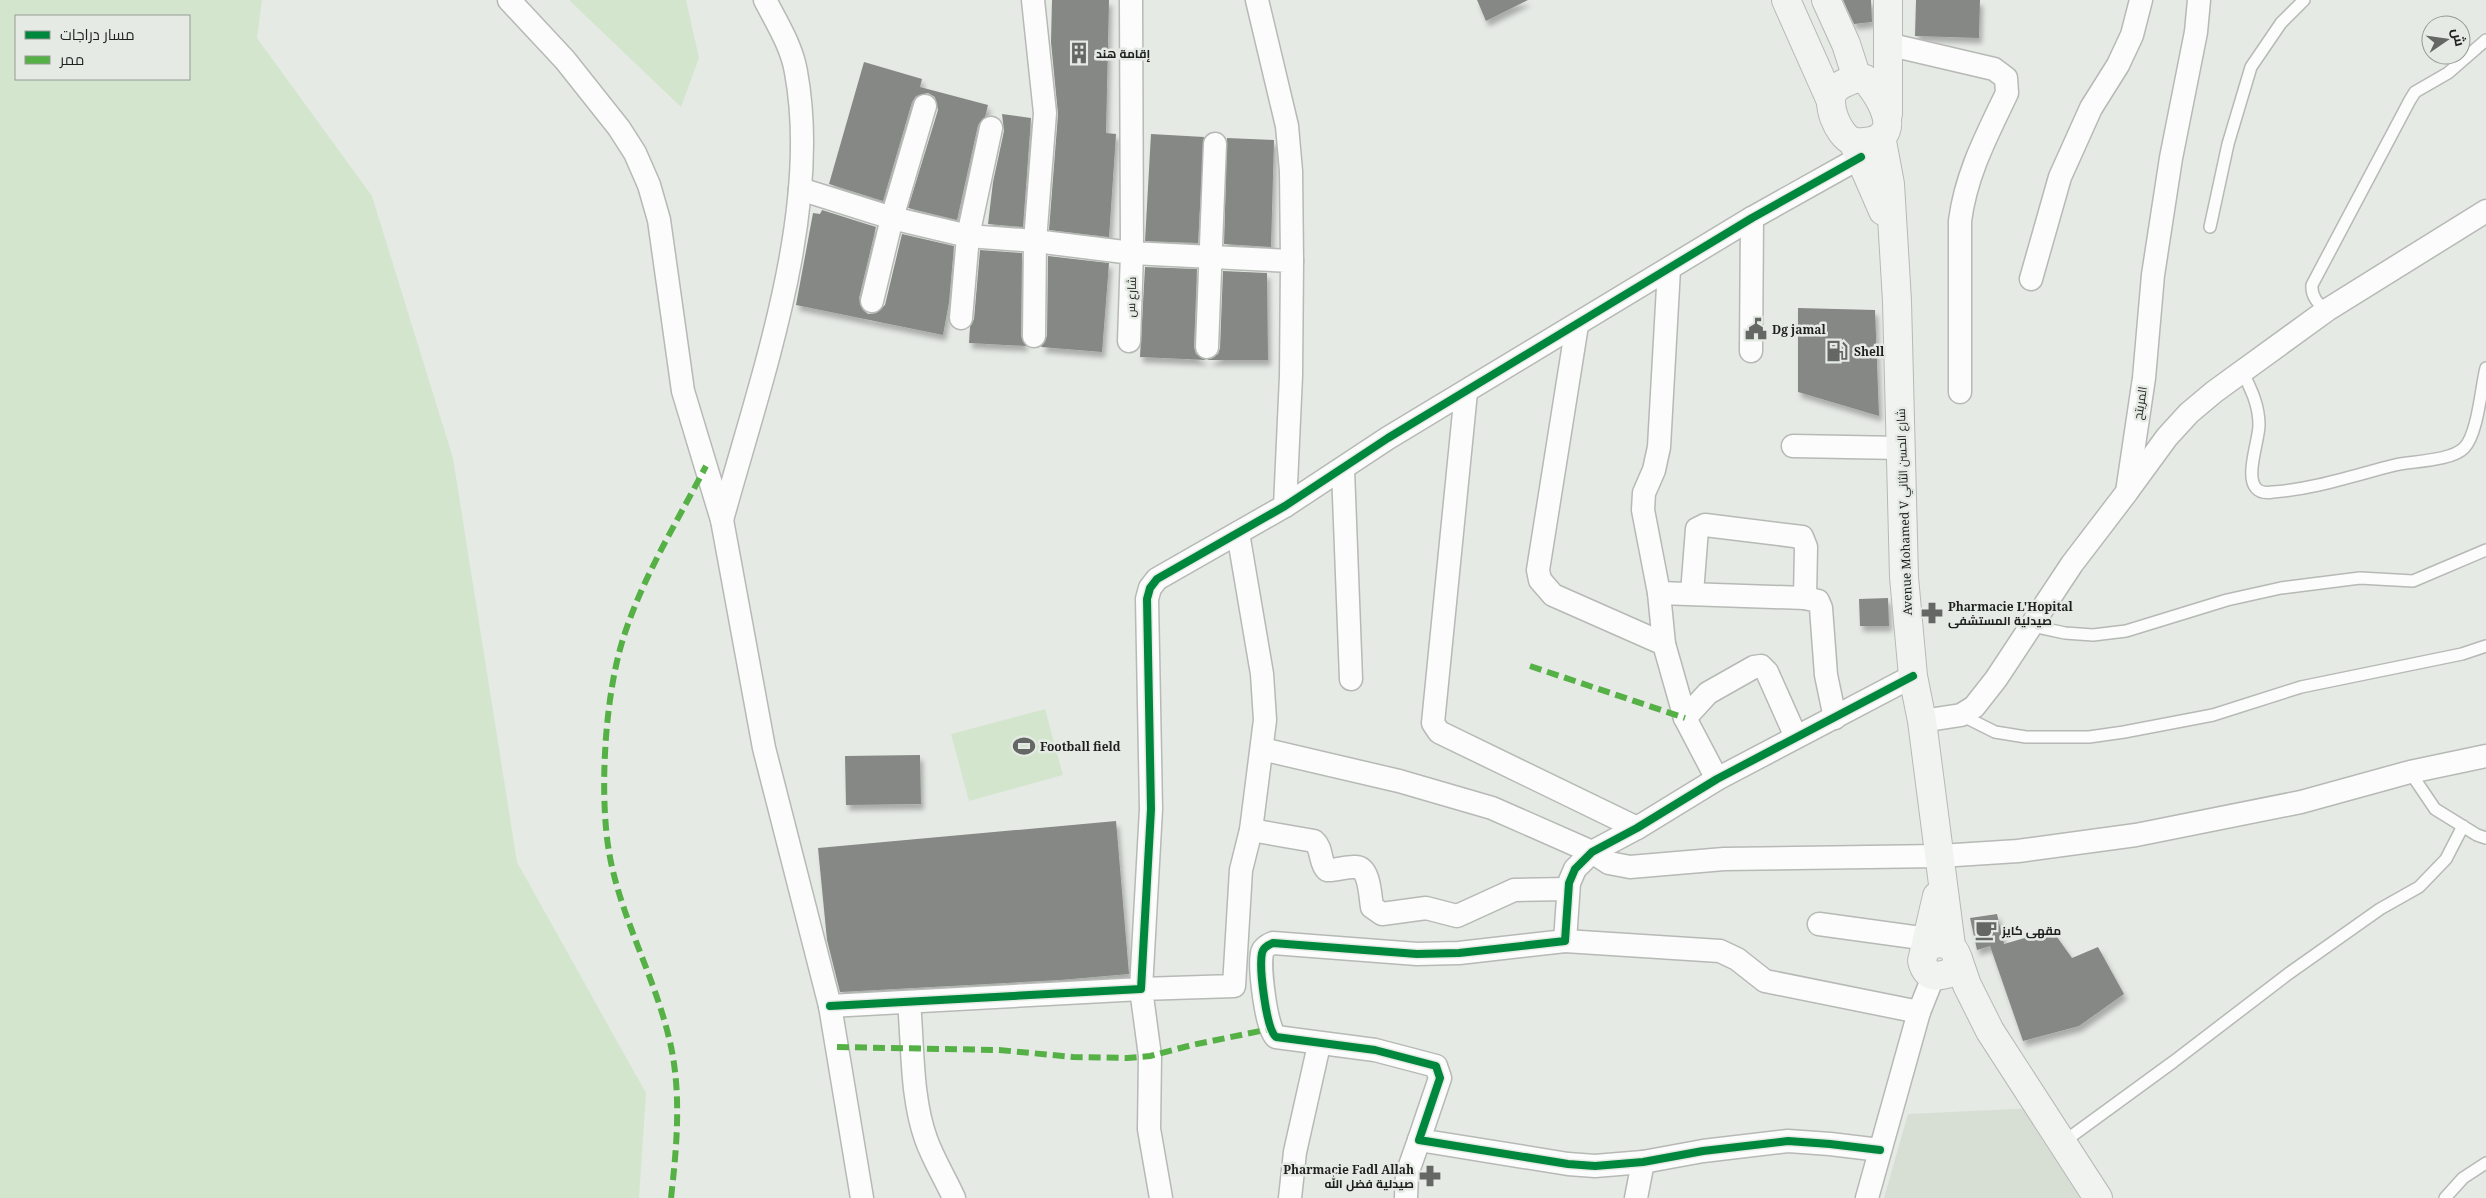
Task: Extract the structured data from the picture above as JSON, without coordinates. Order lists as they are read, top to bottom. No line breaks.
{"streets":{"main road":["Avenue Mohamed V شارع الحسن الثاني"],"street":["شارع س","المريتح"]},"places":{"building":["إقامة هند"],"public building":["Dg jamal"],"fuel station":["Shell"],"pharmacy":["Pharmacie L'Hopital صيدلية المستشفى","Pharmacie Fadl Allah صيدلية فضل الله"],"sports":["Football field"],"cafe":["مقهى كايز"]},"legend":["مسار دراجات","ممر"],"north":"right"}
